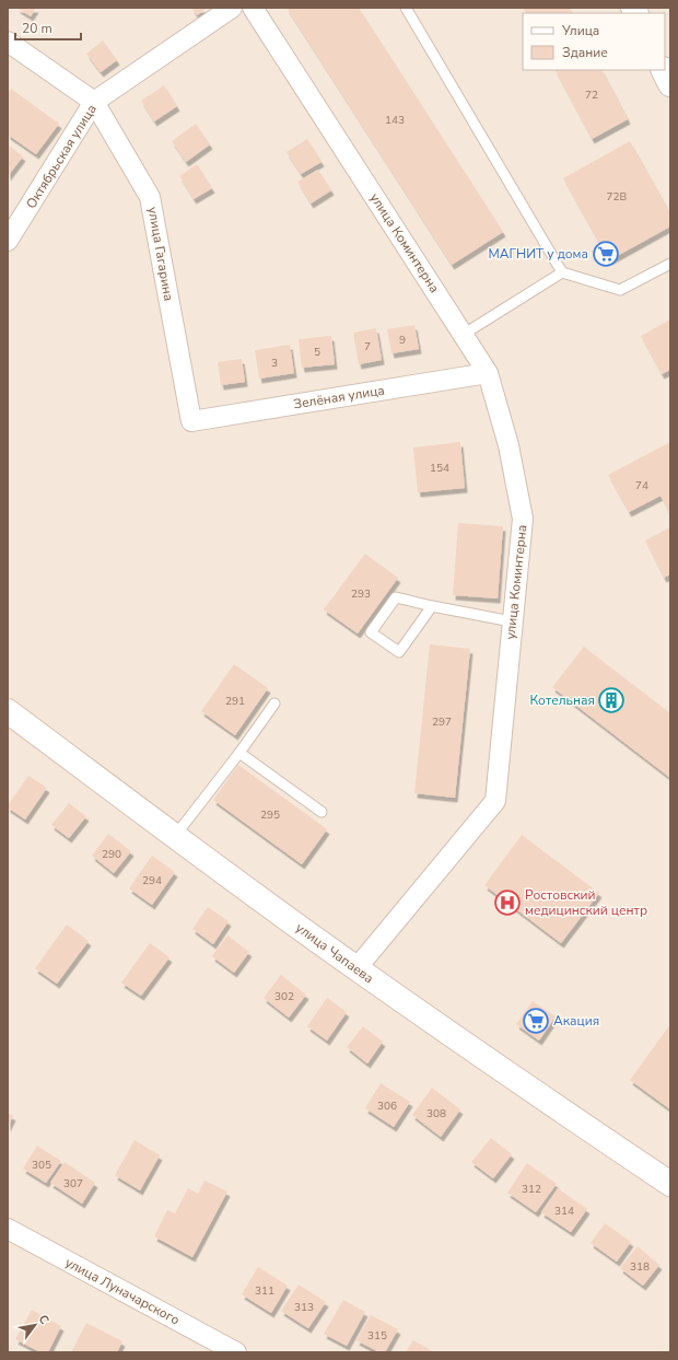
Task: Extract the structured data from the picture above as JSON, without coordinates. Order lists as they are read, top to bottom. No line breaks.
{"streets":{"main road":["улица Чапаева"],"street":["Октябрьская улица","улица Коминтерна","улица Гагарина","Зелёная улица","улица Луначарского"]},"crossings":[["Октябрьская улица","улица Гагарина"],["улица Коминтерна","Зелёная улица"],["улица Коминтерна","улица Чапаева"],["улица Гагарина","Зелёная улица"]],"places":{"supermarket":["МАГНИТ у дома","Акация"],"building":["Котельная"],"hospital":["Ростовский медицинский центр"]},"house_numbers":["72","143","72В","9","7","5","3","154","74","293","291","297","295","290","294","302","306","308","305","307","312","314","318","311","313","315"],"legend":["Улица","Здание"],"scale_bar":"20 m","north":"top right"}
